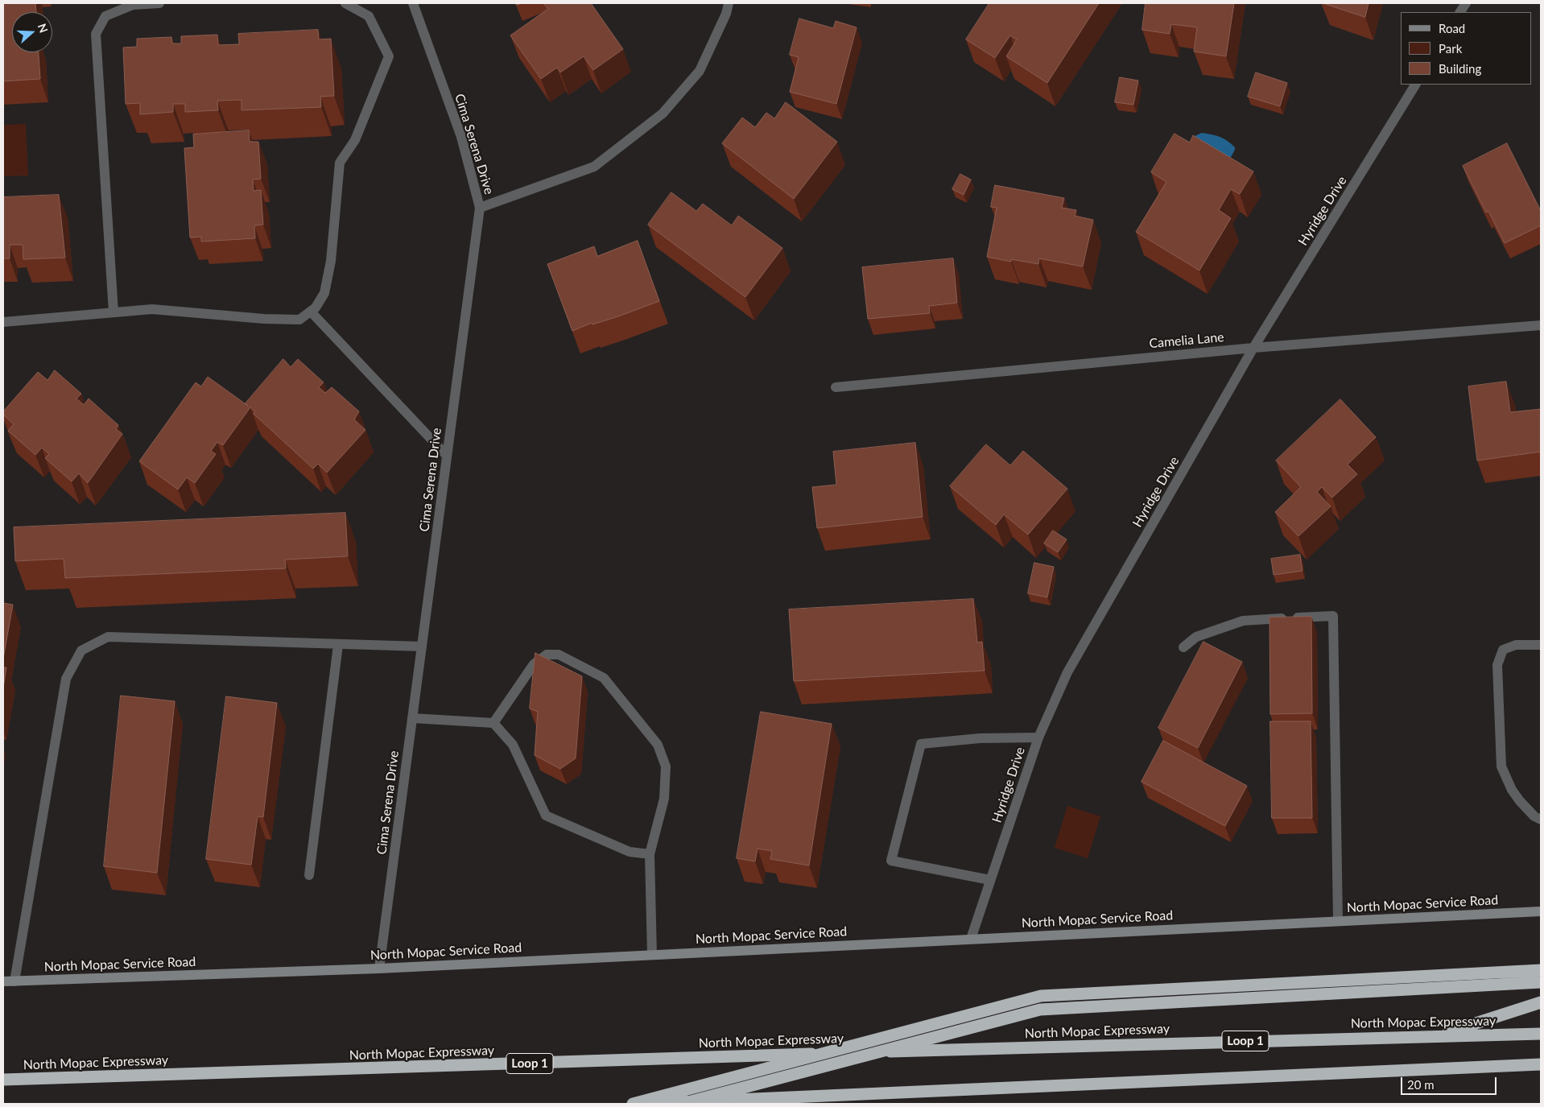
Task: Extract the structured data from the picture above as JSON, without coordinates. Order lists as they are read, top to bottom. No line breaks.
{"streets":{"highway":["North Mopac Expressway","Loop 1"],"main road":["North Mopac Service Road"],"street":["Cima Serena Drive","Hyridge Drive","Camelia Lane"]},"crossings":[["Cima Serena Drive","North Mopac Service Road"],["Hyridge Drive","Camelia Lane"],["Hyridge Drive","North Mopac Service Road"]],"legend":["Road","Park","Building"],"scale_bar":"20 m","north":"right"}
